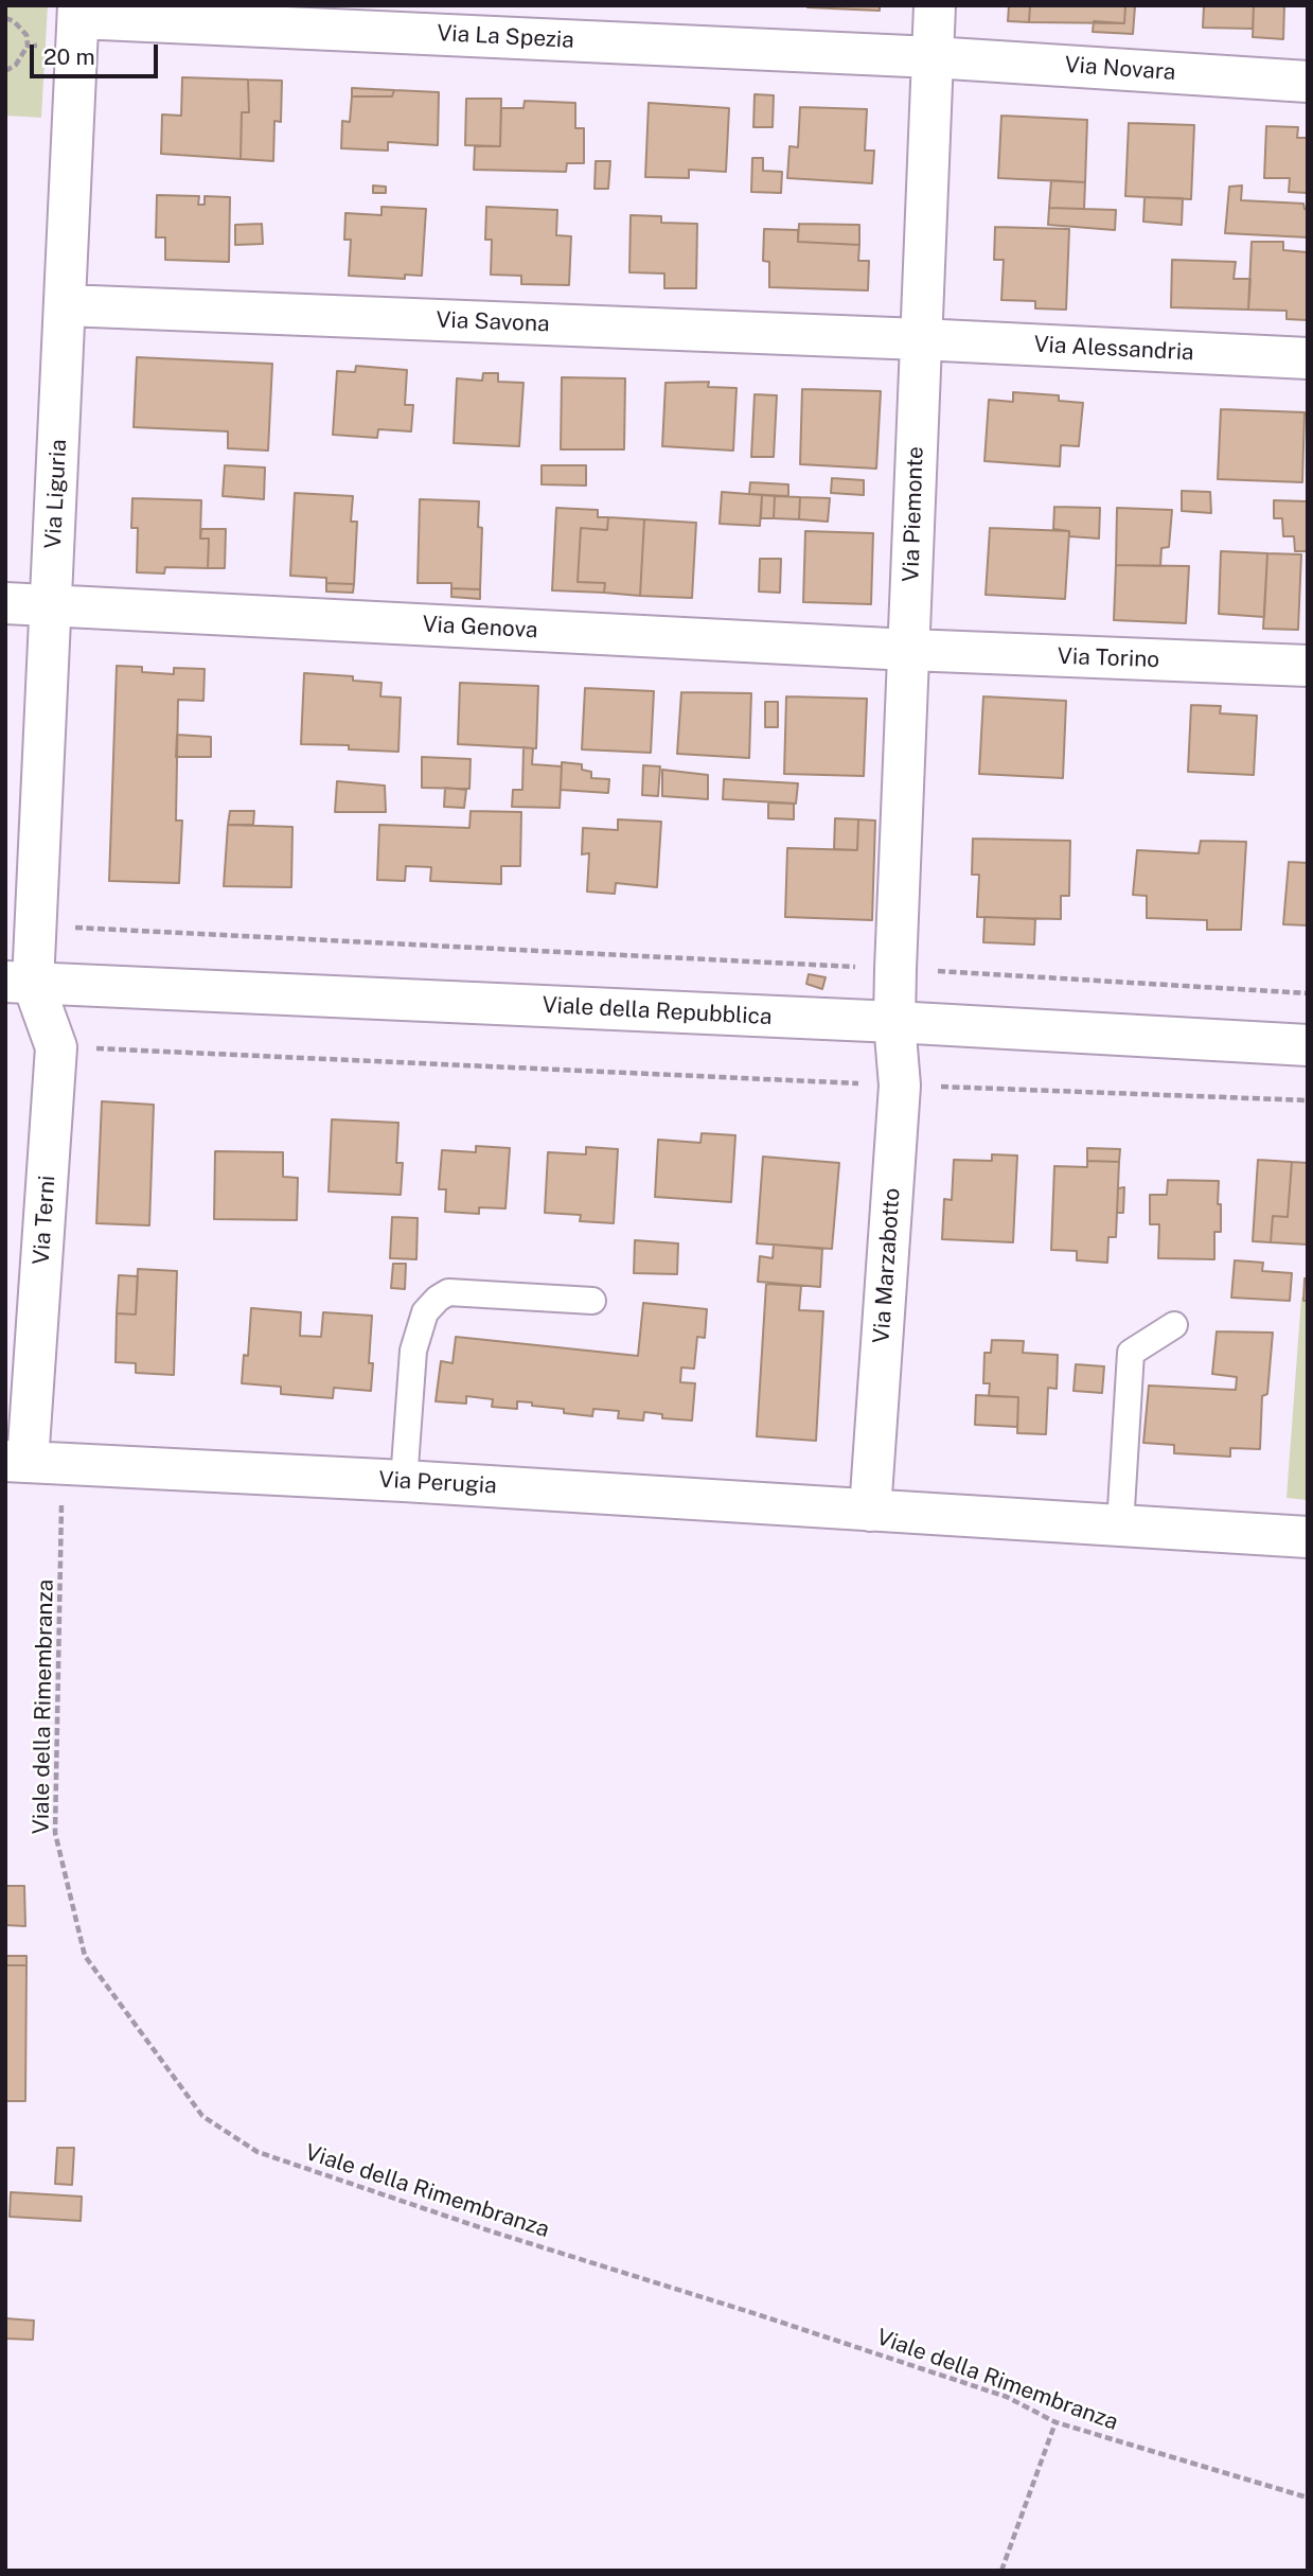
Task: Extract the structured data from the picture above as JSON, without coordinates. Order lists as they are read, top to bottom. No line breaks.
{"streets":{"street":["Via La Spezia","Via Novara","Via Savona","Via Alessandria","Via Liguria","Via Piemonte","Via Genova","Via Torino","Viale della Repubblica","Via Terni","Via Marzabotto","Via Perugia"],"path":["Viale della Rimembranza"]},"crossings":[["Via La Spezia","Via Novara"],["Via La Spezia","Via Liguria"],["Via La Spezia","Via Piemonte"],["Via Novara","Via Piemonte"],["Via Savona","Via Alessandria"],["Via Savona","Via Liguria"],["Via Savona","Via Piemonte"],["Via Alessandria","Via Piemonte"],["Via Liguria","Via Genova"],["Via Liguria","Viale della Repubblica"],["Via Liguria","Via Terni"],["Via Piemonte","Via Genova"],["Via Piemonte","Via Torino"],["Via Piemonte","Viale della Repubblica"],["Via Piemonte","Via Marzabotto"],["Via Genova","Via Torino"],["Viale della Repubblica","Via Terni"],["Viale della Repubblica","Via Marzabotto"],["Via Terni","Via Perugia"],["Via Terni","Viale della Rimembranza"],["Via Marzabotto","Via Perugia"],["Via Perugia","Viale della Rimembranza"]],"scale_bar":"20 m"}
